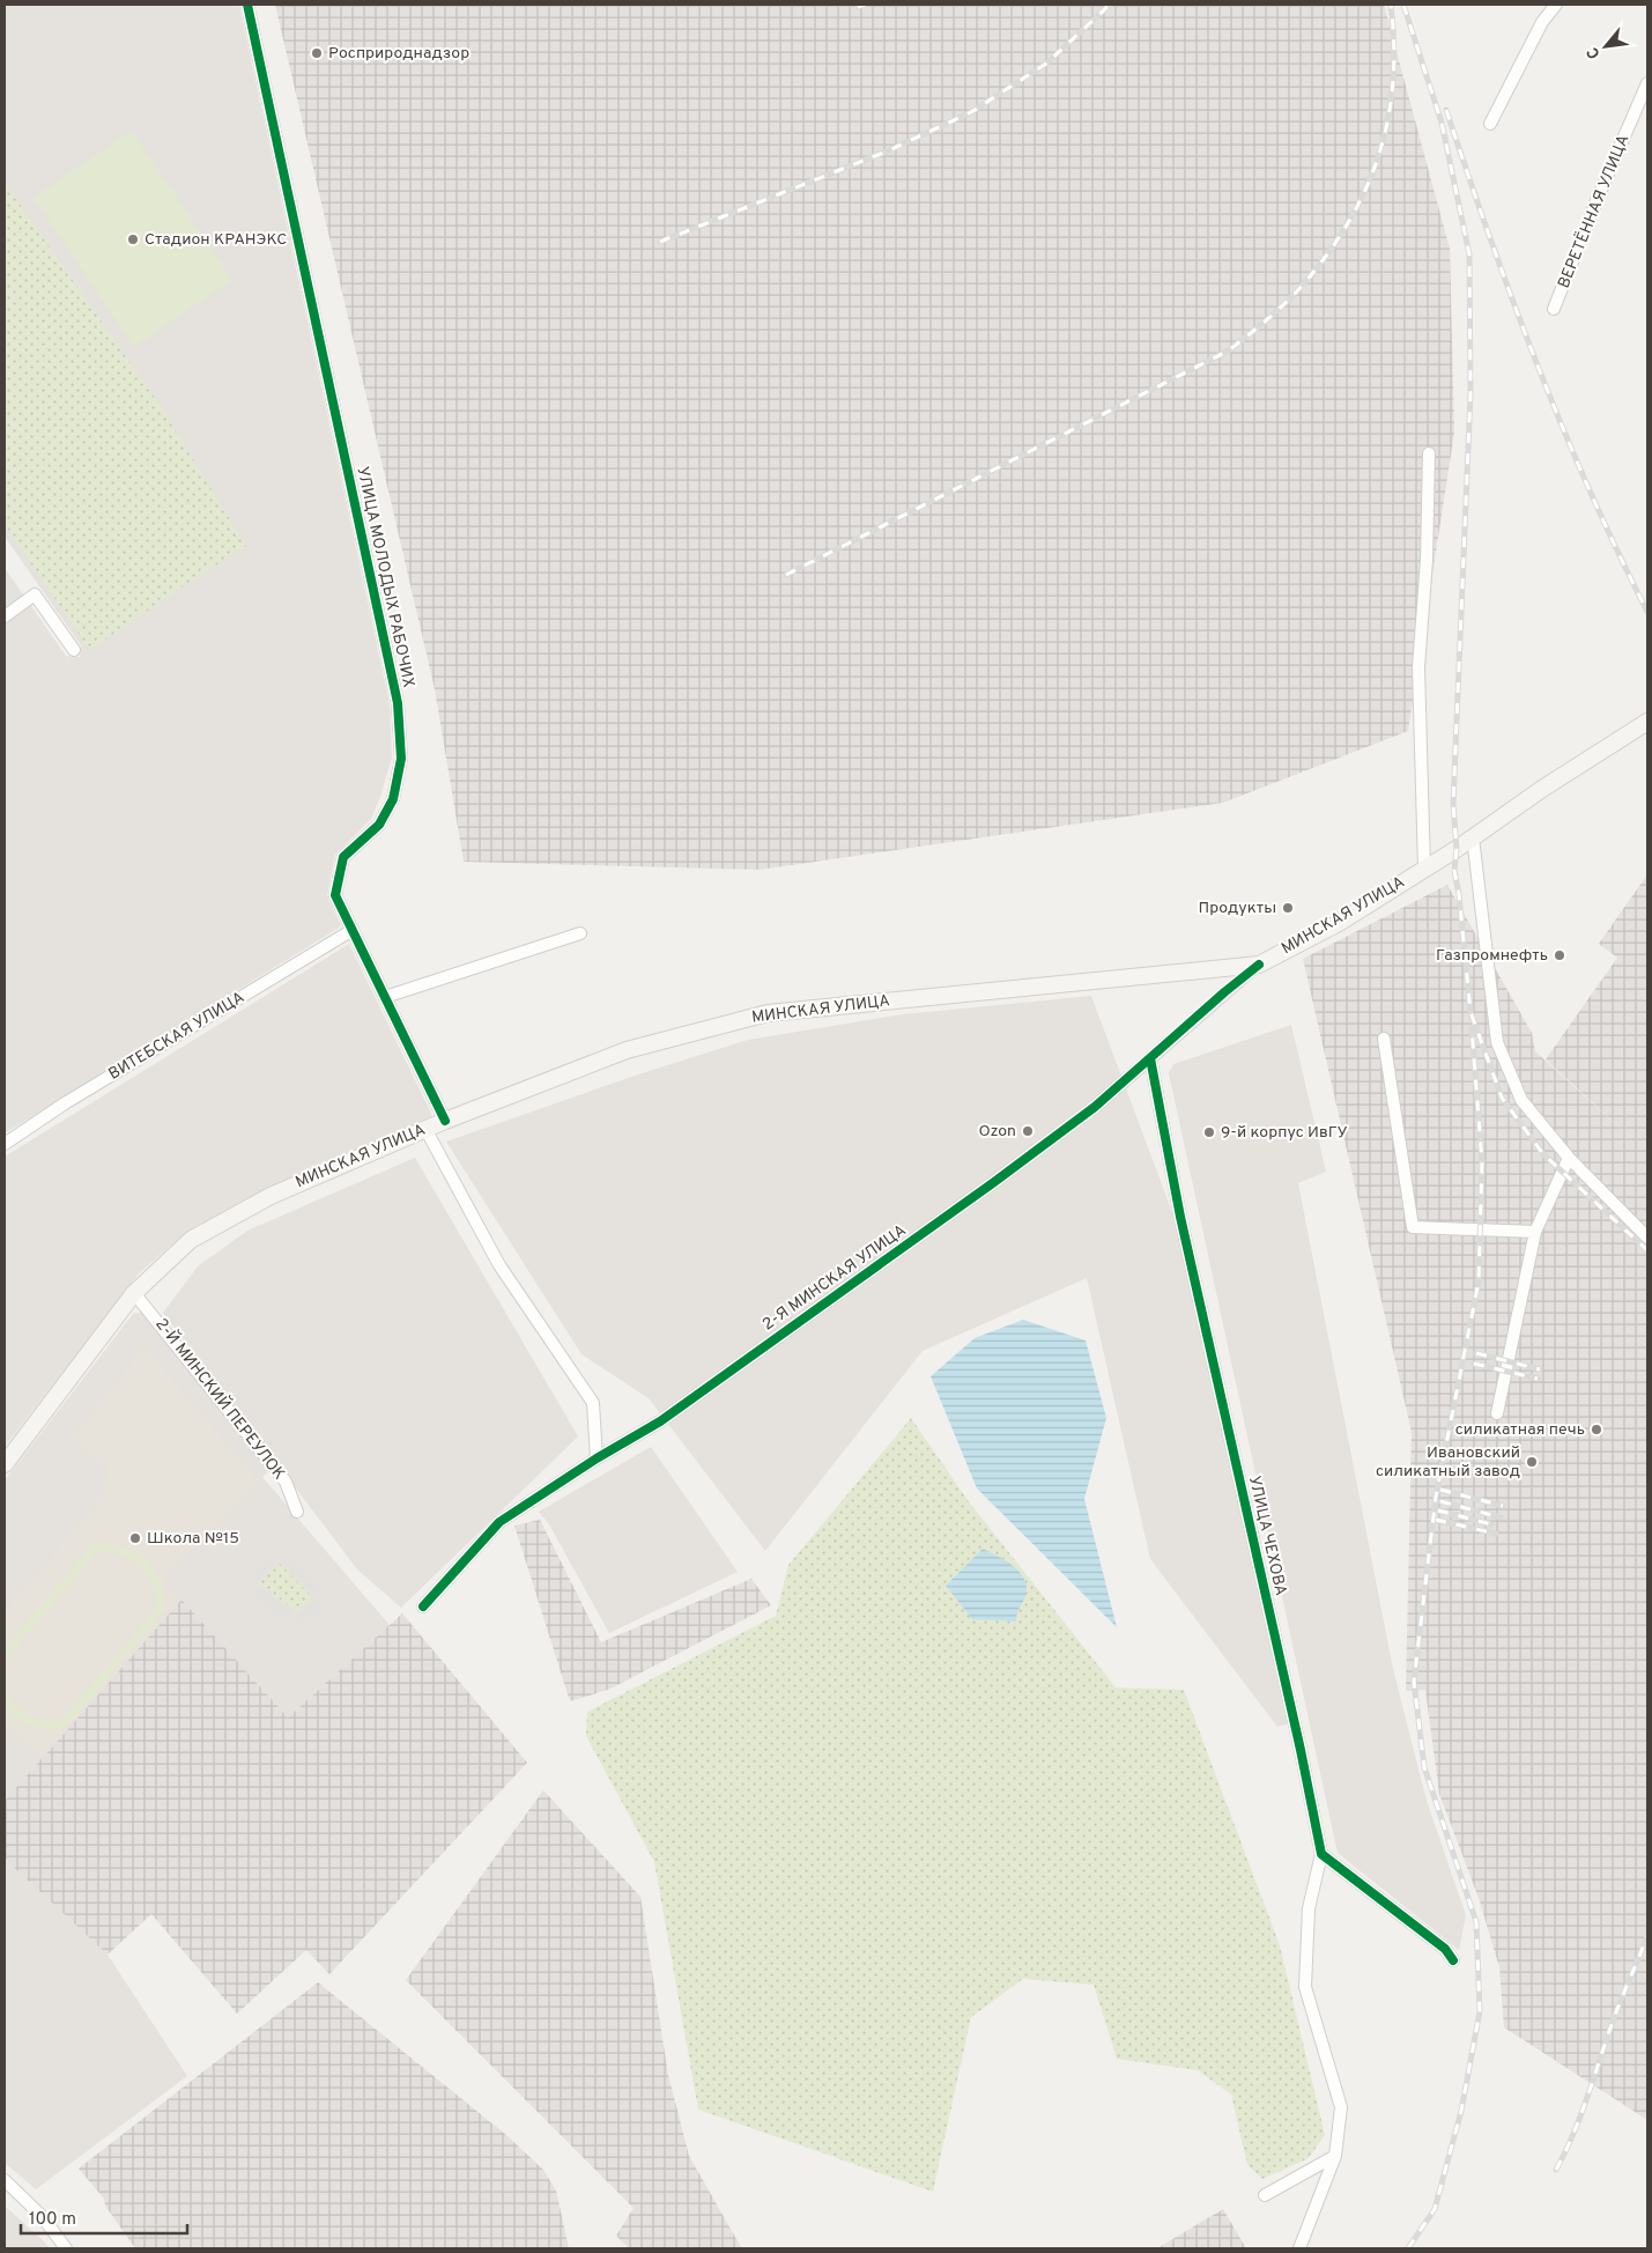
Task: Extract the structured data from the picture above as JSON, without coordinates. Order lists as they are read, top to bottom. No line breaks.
{"streets":{"main road":["МИНСКАЯ УЛИЦА"],"street":["ВЕРЕТЁННАЯ УЛИЦА","УЛИЦА МОЛОДЫХ РАБОЧИХ","ВИТЕБСКАЯ УЛИЦА","2-Я МИНСКАЯ УЛИЦА","2-Й МИНСКИЙ ПЕРЕУЛОК","УЛИЦА ЧЕХОВА"]},"crossings":[["УЛИЦА МОЛОДЫХ РАБОЧИХ","МИНСКАЯ УЛИЦА"],["УЛИЦА МОЛОДЫХ РАБОЧИХ","ВИТЕБСКАЯ УЛИЦА"],["МИНСКАЯ УЛИЦА","2-Я МИНСКАЯ УЛИЦА"],["МИНСКАЯ УЛИЦА","2-Й МИНСКИЙ ПЕРЕУЛОК"],["2-Я МИНСКАЯ УЛИЦА","УЛИЦА ЧЕХОВА"]],"places":["Росприроднадзор","Стадион КРАНЭКС","Продукты","Газпромнефть","Ozon","9-й корпус ИвГУ","силикатная печь","Ивановский силикатный завод","Школа №15"],"scale_bar":"100 m","north":"bottom left"}
